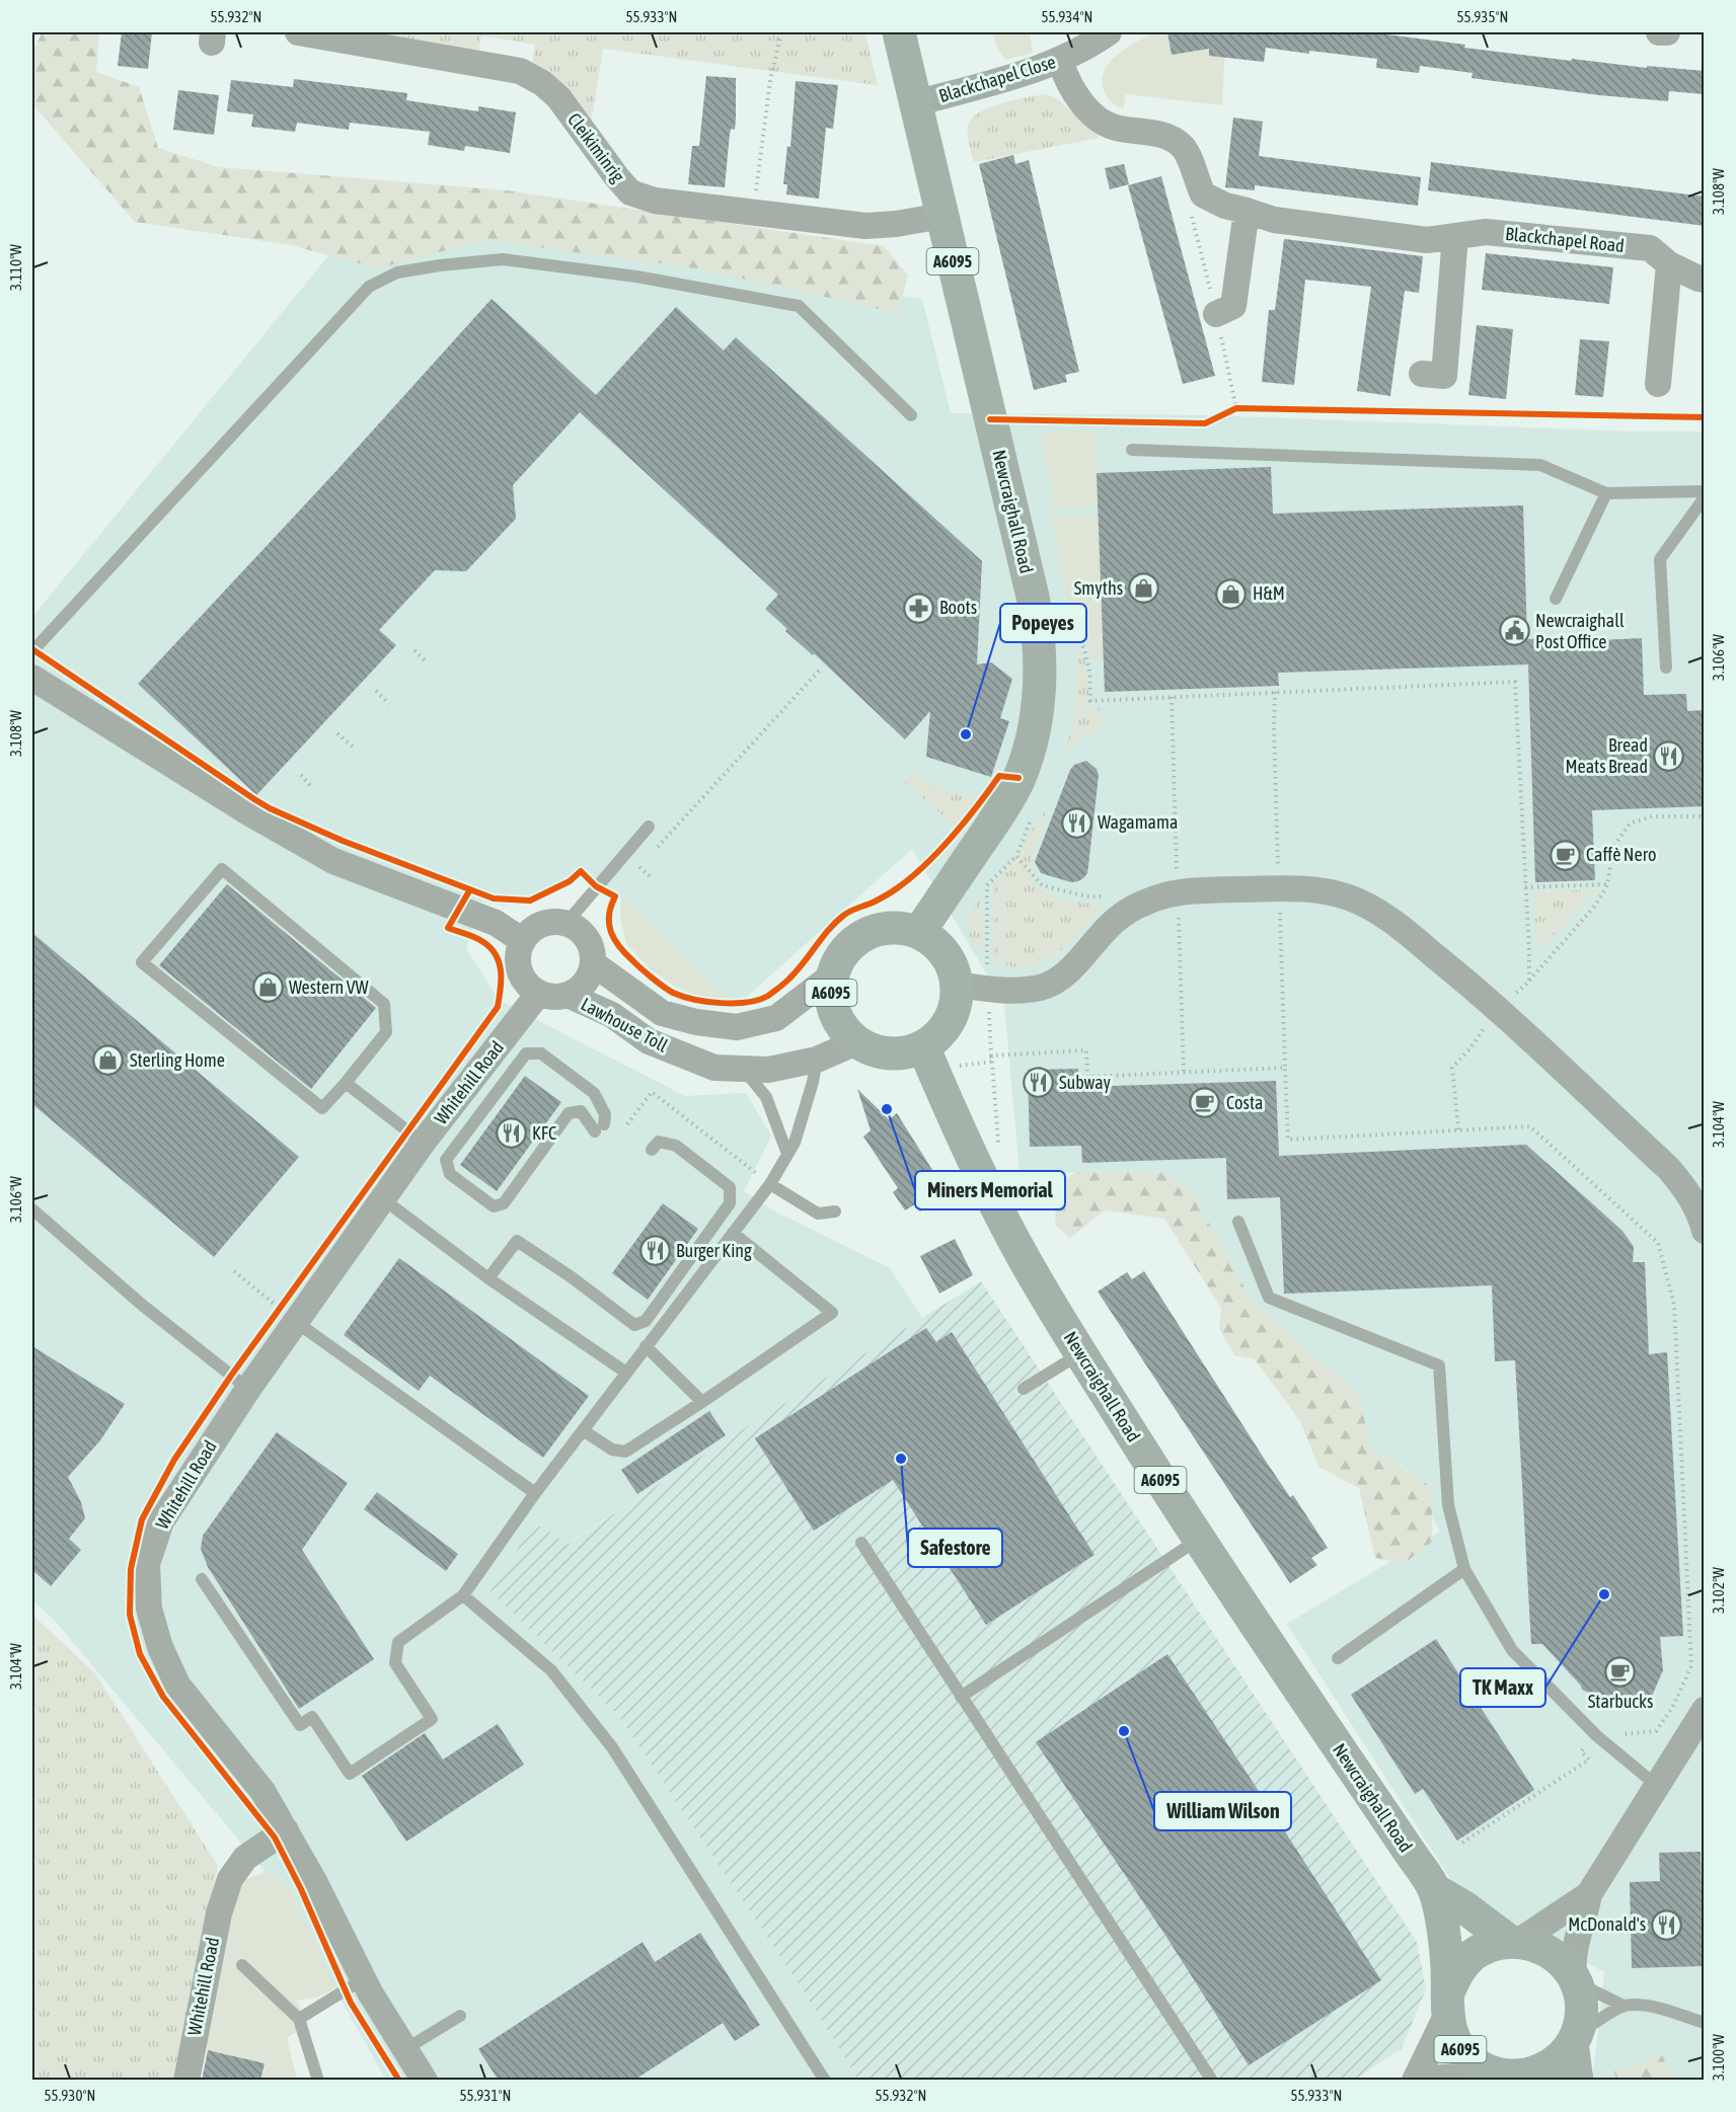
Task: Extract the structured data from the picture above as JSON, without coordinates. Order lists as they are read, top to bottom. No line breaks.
{"streets":{"main road":["A6095","Newcraighall Road"],"street":["Blackchapel Close","Cleikiminrig","Blackchapel Road","Lawhouse Toll","Whitehill Road"]},"crossings":[["Blackchapel Close","Blackchapel Road"],["Blackchapel Close","Newcraighall Road"],["Cleikiminrig","Newcraighall Road"],["A6095","Newcraighall Road"],["A6095","Lawhouse Toll"],["Newcraighall Road","Lawhouse Toll"],["Lawhouse Toll","Whitehill Road"]],"places":{"shop":["Smyths","H&M","Western VW","Sterling Home"],"pharmacy":["Boots"],"public building":["Newcraighall Post Office"],"other":["Popeyes","Miners Memorial","Safestore","TK Maxx","William Wilson"],"restaurant":["Bread Meats Bread","Wagamama","Subway","KFC","Burger King","McDonald's"],"cafe":["Caffè Nero","Costa","Starbucks"]},"coordinates":["55.932°N","55.933°N","55.934°N","55.935°N","3.108°W","3.110°W","3.106°W","3.104°W","3.102°W","3.100°W","55.930°N","55.931°N"]}
